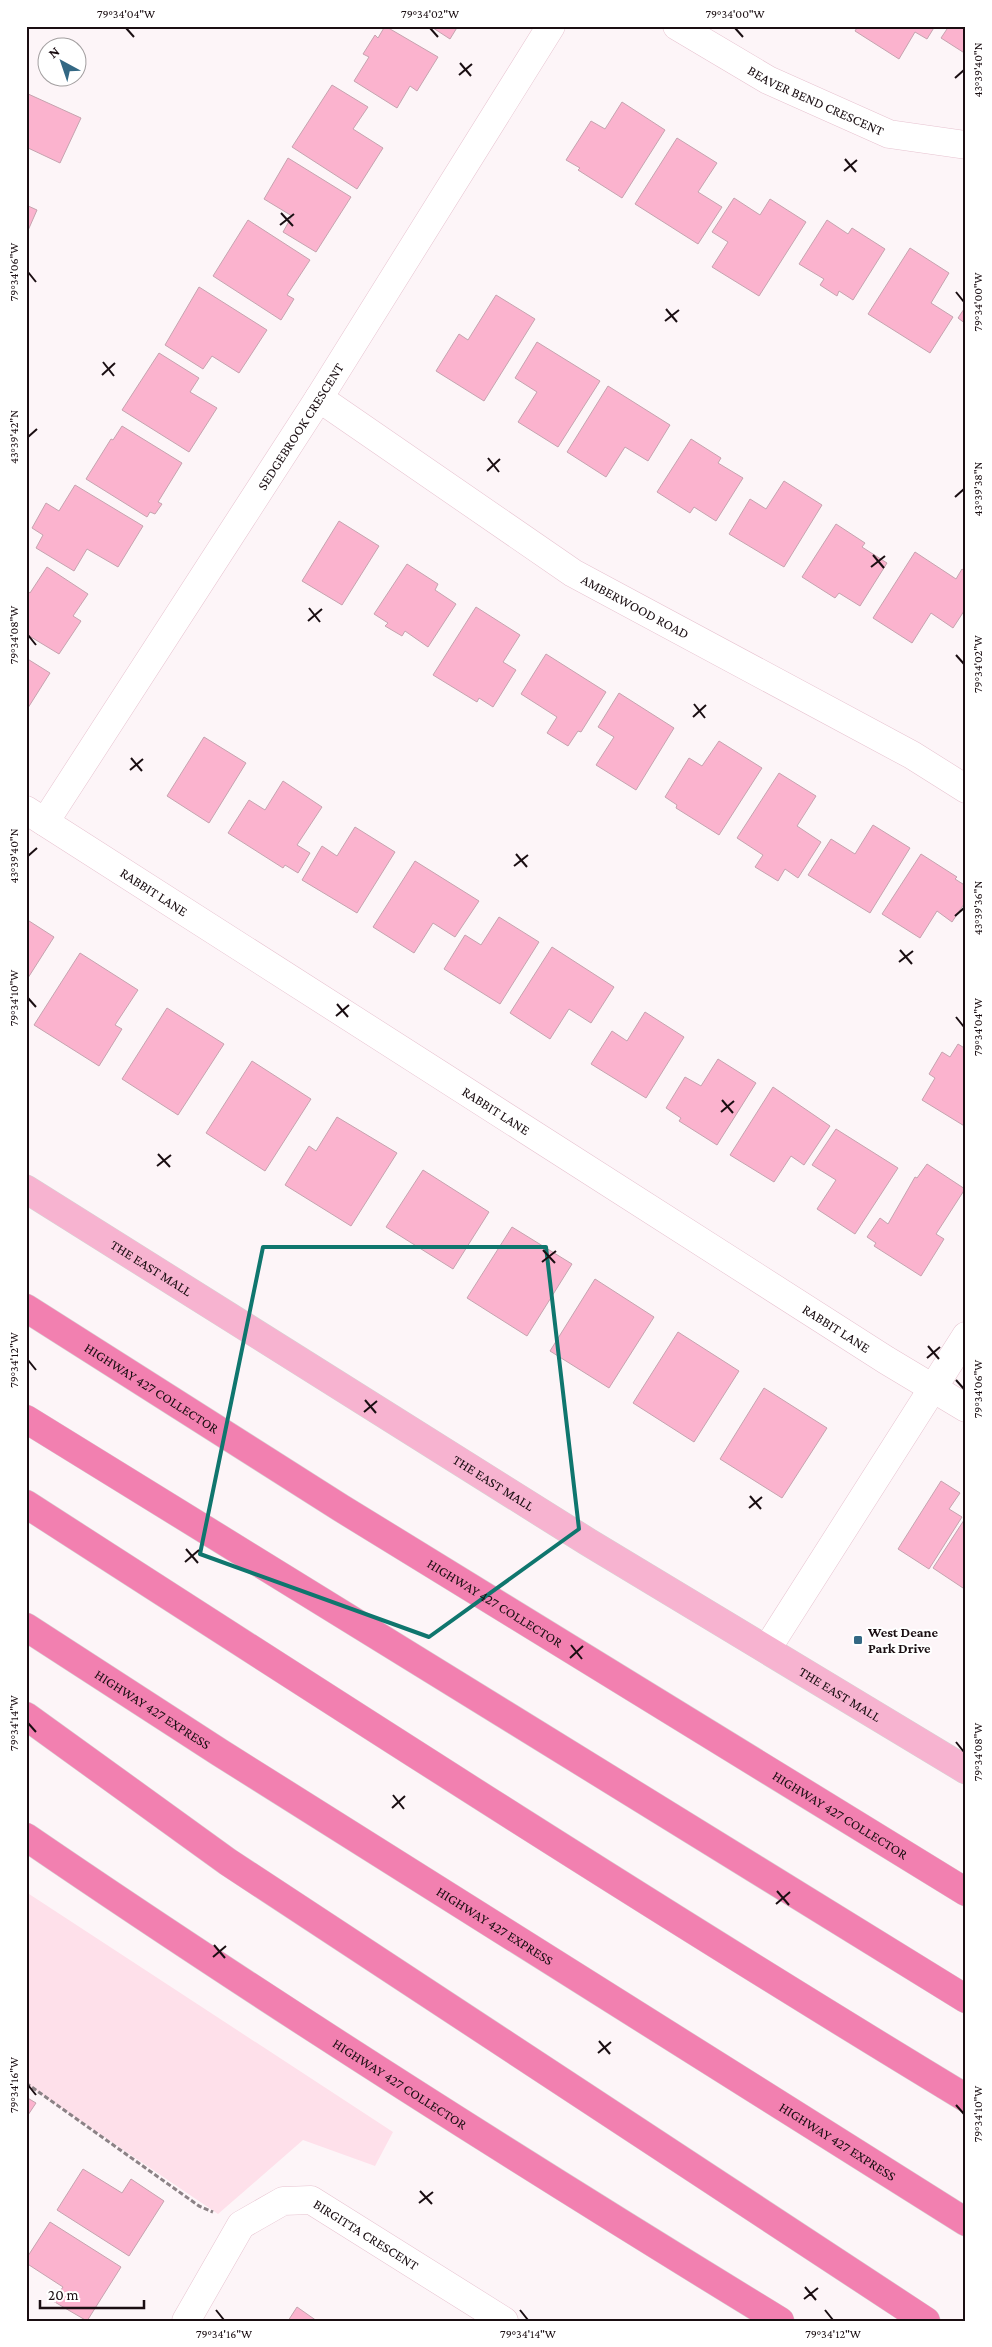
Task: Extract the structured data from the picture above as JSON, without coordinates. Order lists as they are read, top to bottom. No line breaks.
{"streets":{"highway":["HIGHWAY 427 COLLECTOR","HIGHWAY 427 EXPRESS"],"main road":["THE EAST MALL"],"street":["BEAVER BEND CRESCENT","SEDGEBROOK CRESCENT","AMBERWOOD ROAD","RABBIT LANE","BIRGITTA CRESCENT"]},"crossings":[["SEDGEBROOK CRESCENT","AMBERWOOD ROAD"],["SEDGEBROOK CRESCENT","RABBIT LANE"]],"places":{"transit":["West Deane Park Drive"]},"scale_bar":"20 m","north":"top left","coordinates":["79°34'04\"W","79°34'02\"W","79°34'00\"W","43°39'40\"N","79°34'06\"W","43°39'42\"N","43°39'38\"N","79°34'08\"W","43°39'36\"N","79°34'10\"W","79°34'12\"W","79°34'14\"W","79°34'16\"W"]}
